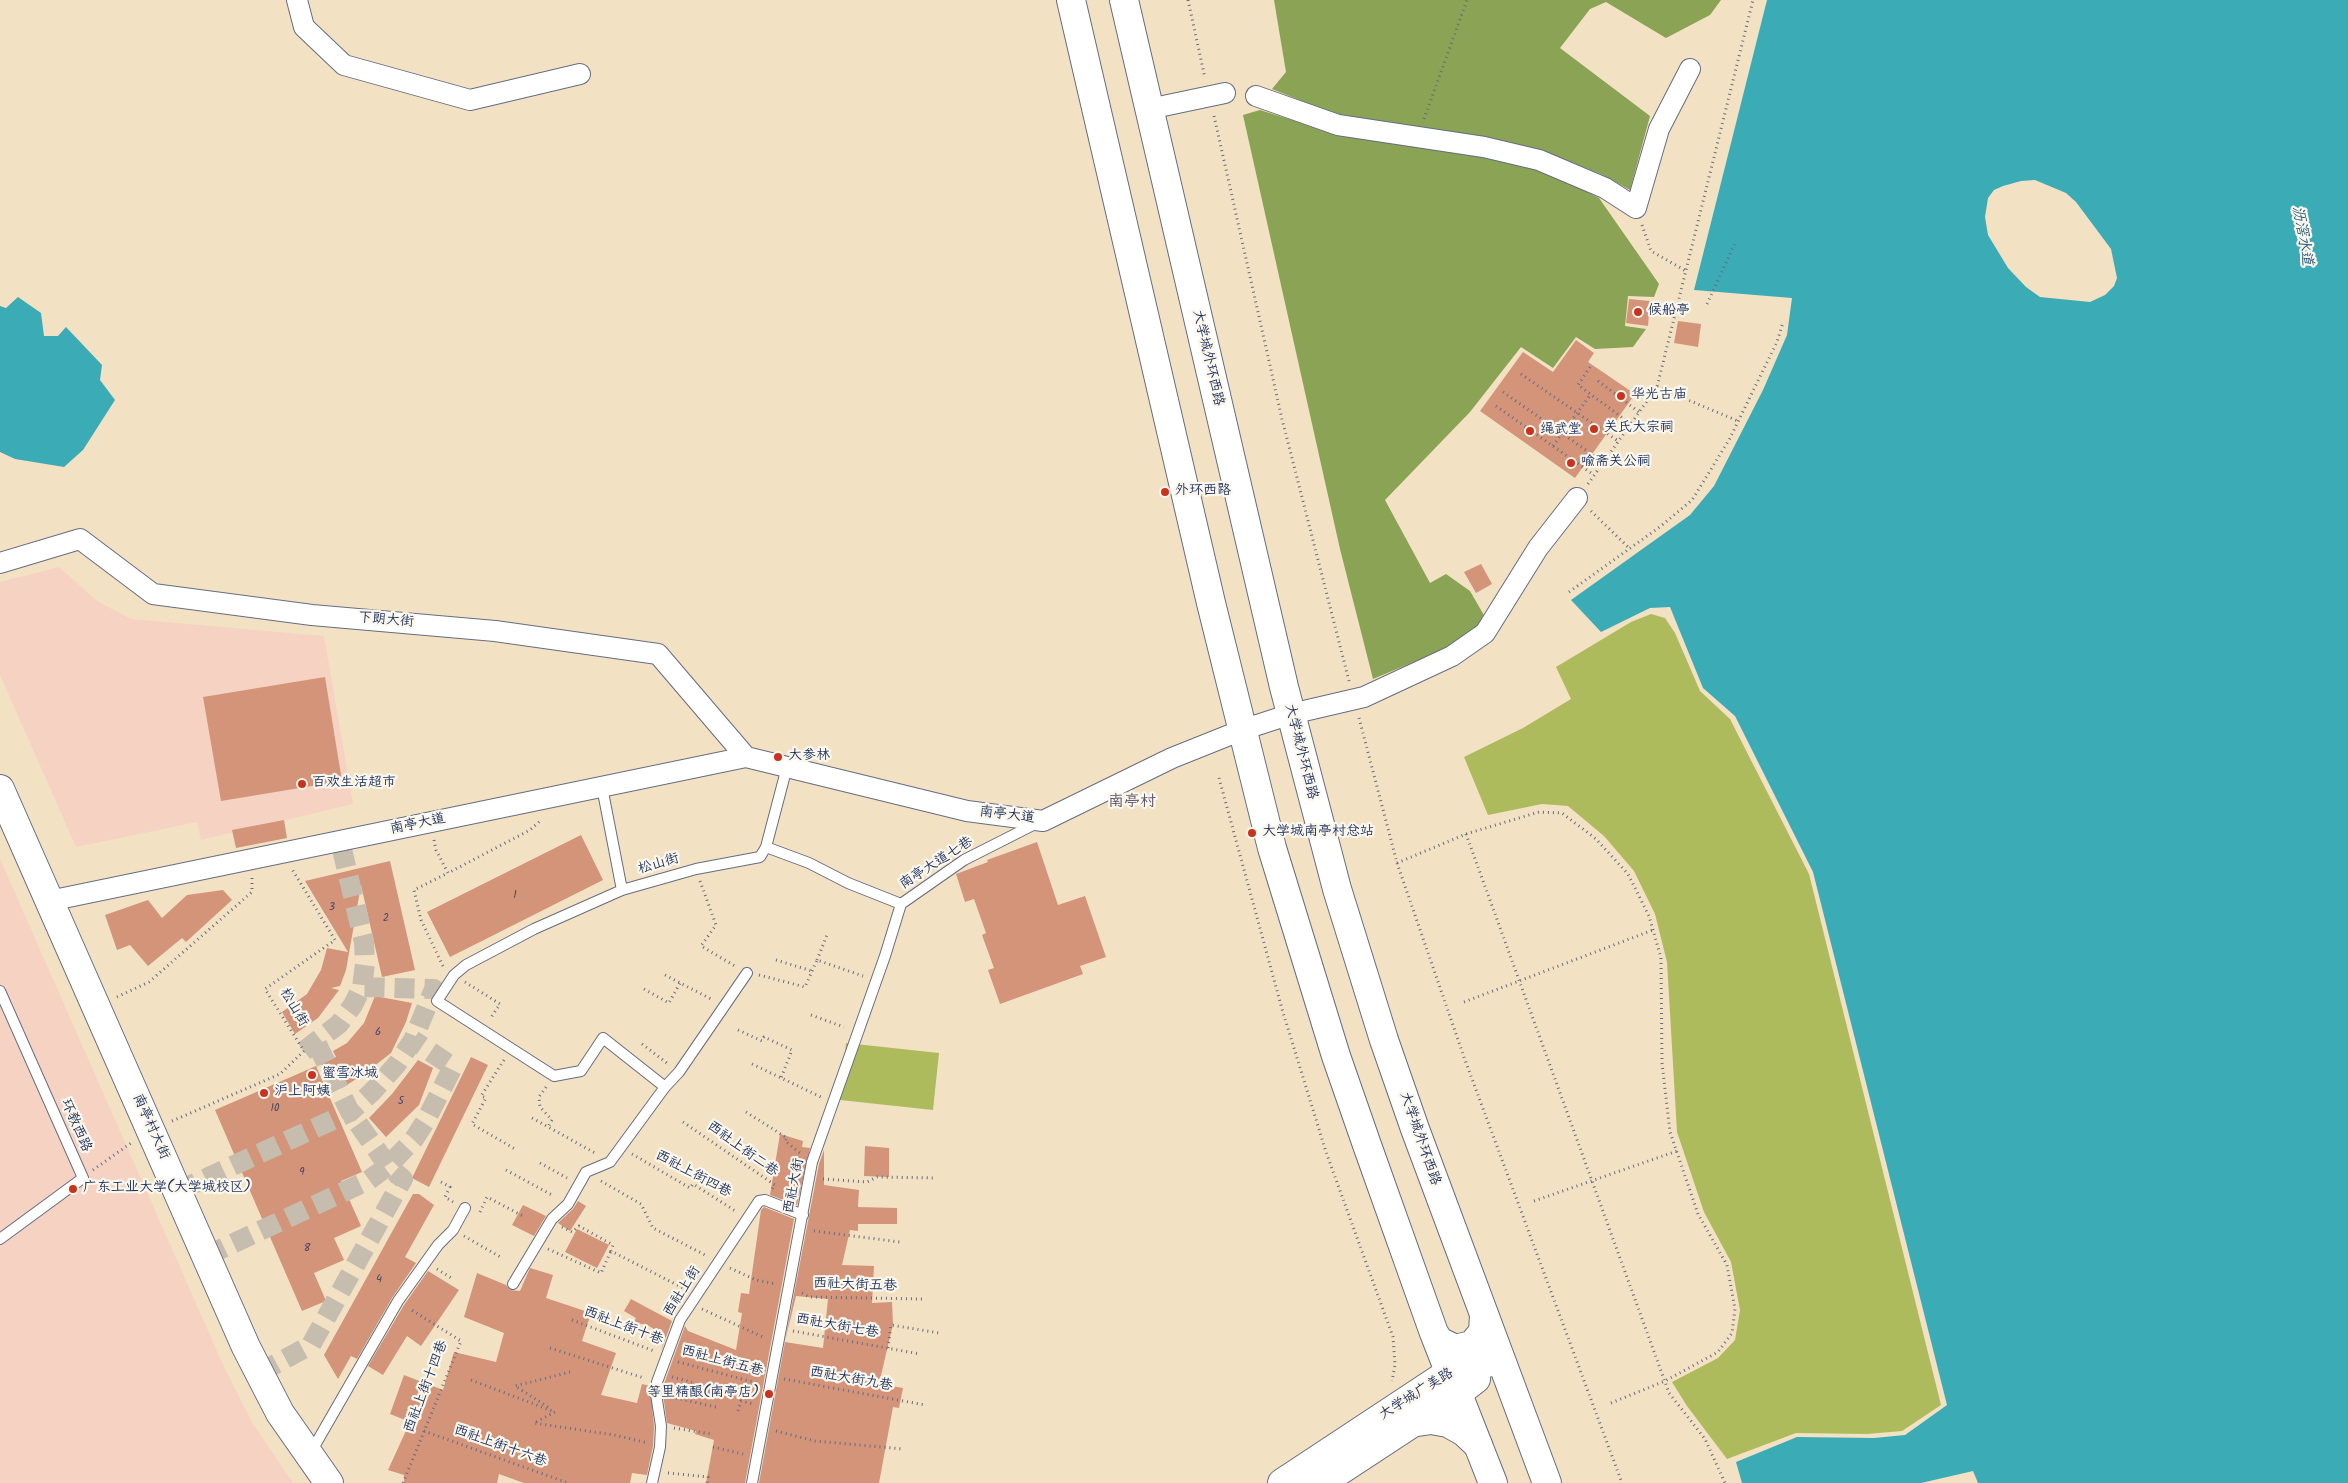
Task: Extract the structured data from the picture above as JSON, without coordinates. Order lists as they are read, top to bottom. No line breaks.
{"streets":{"main road":["大学城外环西路","南亭村大街","大学城广美路"],"street":["下朗大街","南亭大道"],"lane":["南亭大道七巷","松山街","环教西路","西社大街","西社上街"],"path":["西社上街二巷","西社上街四巷","西社大街五巷","西社上街十巷","西社大街七巷","西社上街五巷","西社大街九巷","西社上街十四巷","西社上街十六巷"]},"crossings":[["大学城外环西路","南亭大道"],["大学城外环西路","大学城广美路"],["下朗大街","南亭大道"],["南亭大道","南亭大道七巷"],["南亭大道","松山街"],["南亭大道","南亭村大街"],["南亭大道七巷","西社大街"],["松山街","南亭村大街"],["西社上街二巷","西社上街"],["西社上街四巷","西社上街"],["西社大街","西社大街五巷"],["西社大街","西社大街七巷"],["西社大街","西社上街五巷"],["西社大街","西社大街九巷"],["西社上街","西社上街十巷"],["西社上街","西社上街五巷"],["西社上街十巷","西社上街五巷"],["西社上街五巷","西社大街九巷"],["西社上街十四巷","西社上街十六巷"]],"districts":["南亭村"],"water":["沥滘水道"],"places":["候船亭","华光古庙","关氏大宗祠","绳武堂","喻斋关公祠","外环西路","大参林","百欢生活超市","大学城南亭村总站","蜜雪冰城","沪上阿姨","广东工业大学(大学城校区)","等里精酿(南亭店)"],"house_numbers":["1","3","2","6","5","10","9","8","4"]}
